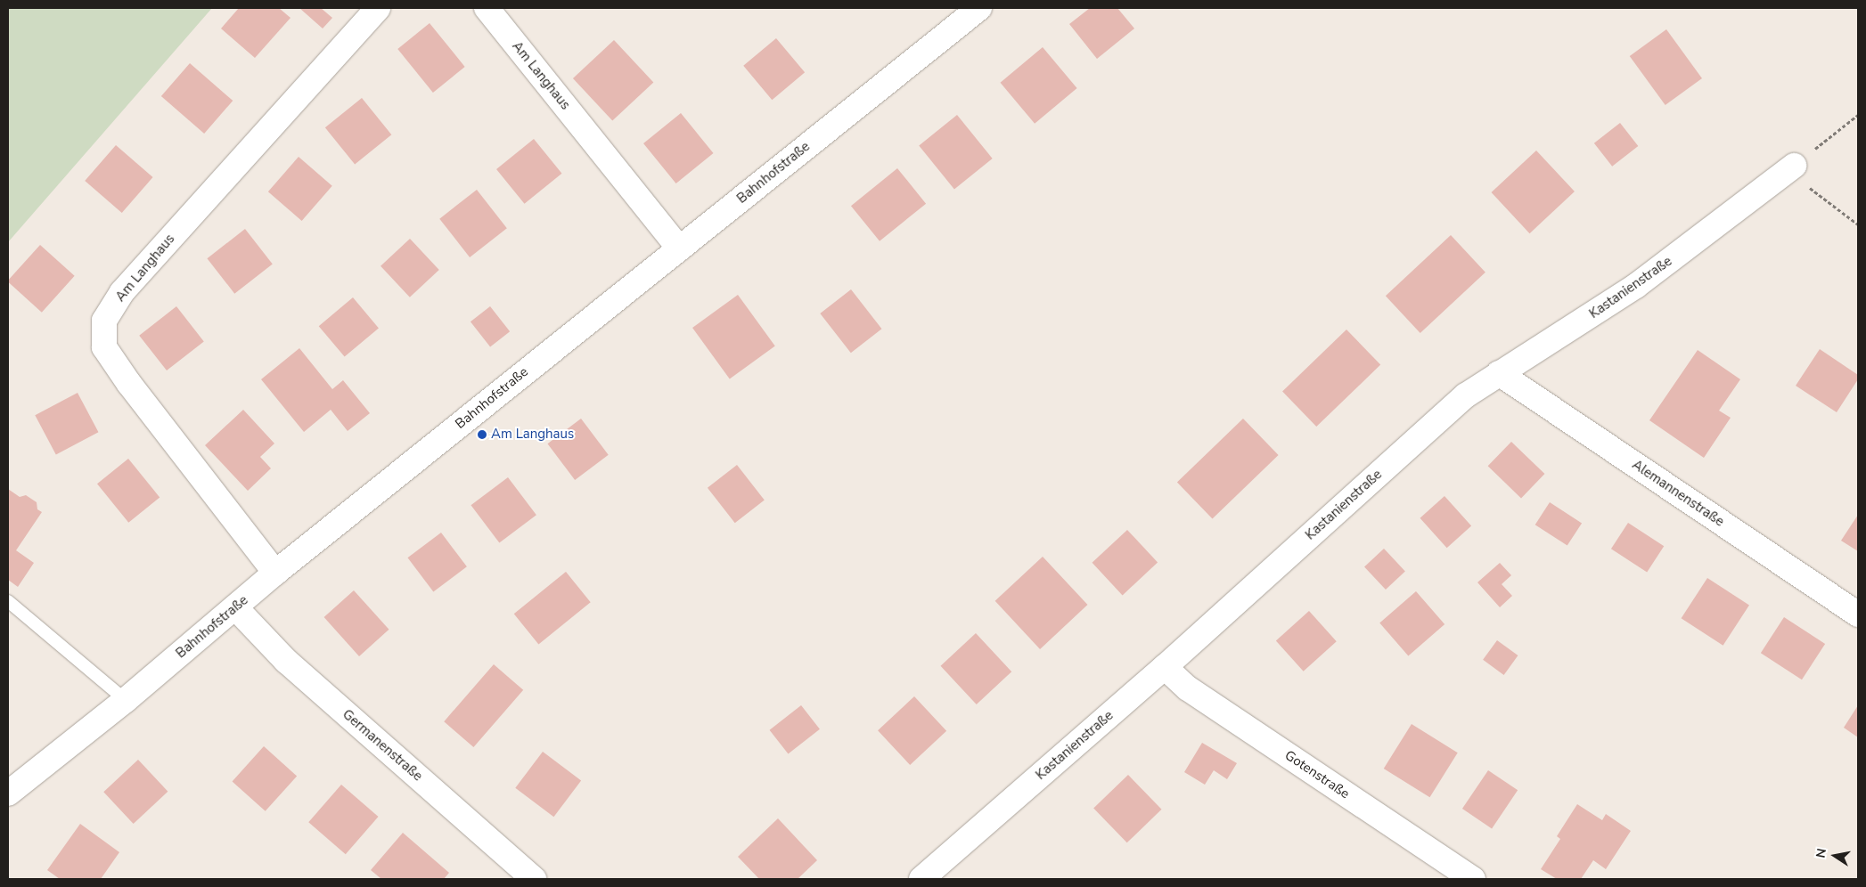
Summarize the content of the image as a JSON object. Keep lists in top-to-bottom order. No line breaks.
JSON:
{"streets":{"street":["Am Langhaus","Bahnhofstraße","Kastanienstraße","Alemannenstraße","Germanenstraße","Gotenstraße"]},"crossings":[["Am Langhaus","Bahnhofstraße"],["Bahnhofstraße","Germanenstraße"],["Kastanienstraße","Alemannenstraße"],["Kastanienstraße","Gotenstraße"]],"places":["Am Langhaus"],"north":"left"}
